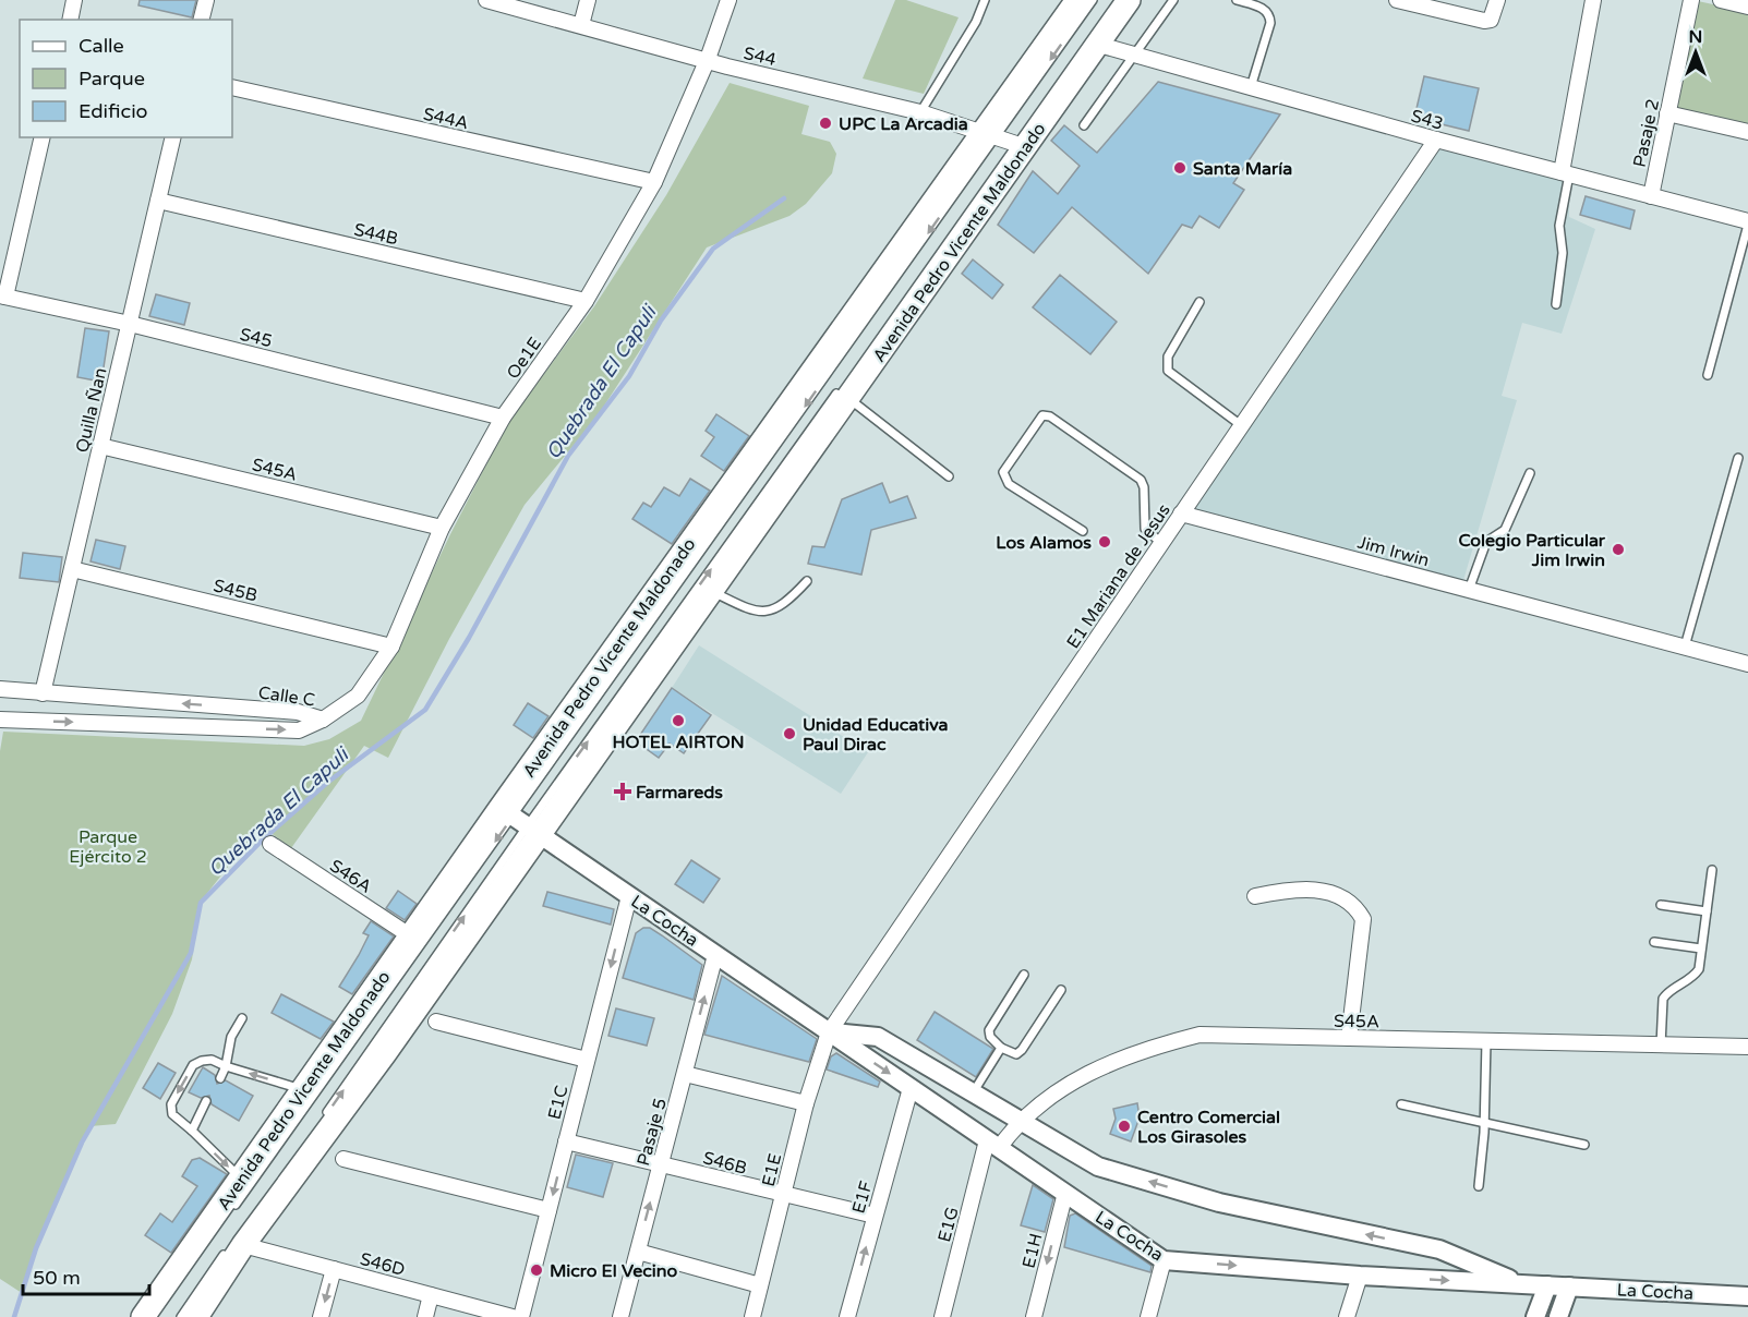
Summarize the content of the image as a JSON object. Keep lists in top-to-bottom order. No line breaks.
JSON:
{"streets":{"main road":["Avenida Pedro Vicente Maldonado"],"street":["S44","S44A","S43","Pasaje 2","S44B","S45","Oe1E","Quilla Ñan","S45A","Jim Irwin","E1 Mariana de Jesus","S45B","Calle C","S46A","La Cocha","E1C","Pasaje 5","S46B","E1E","E1F","E1G","E1H","S46D"]},"crossings":[["S44","Avenida Pedro Vicente Maldonado"],["S44","Oe1E"],["S44A","Oe1E"],["S43","Pasaje 2"],["S43","Avenida Pedro Vicente Maldonado"],["S43","E1 Mariana de Jesus"],["S44B","Oe1E"],["S44B","Quilla Ñan"],["Avenida Pedro Vicente Maldonado","S46A"],["Avenida Pedro Vicente Maldonado","La Cocha"],["Avenida Pedro Vicente Maldonado","S46D"],["S45","Oe1E"],["S45","Quilla Ñan"],["Oe1E","S45A"],["Oe1E","S45B"],["Oe1E","Calle C"],["Quilla Ñan","S45A"],["Quilla Ñan","S45B"],["Quilla Ñan","Calle C"],["S45A","La Cocha"],["S45A","E1G"],["Jim Irwin","E1 Mariana de Jesus"],["E1 Mariana de Jesus","La Cocha"],["E1 Mariana de Jesus","E1E"],["La Cocha","E1C"],["La Cocha","Pasaje 5"],["La Cocha","E1E"],["La Cocha","E1F"],["La Cocha","E1G"],["La Cocha","E1H"],["E1C","S46B"],["Pasaje 5","S46B"],["S46B","E1E"],["S46B","E1F"]],"one_way":["E1C","Pasaje 5","E1F"],"water":["Quebrada El Capuli"],"parks":["Parque Ejército 2"],"places":{"other":["UPC La Arcadia","Santa María","Los Alamos","Colegio Particular Jim Irwin","HOTEL AIRTON","Unidad Educativa Paul Dirac","Centro Comercial Los Girasoles","Micro El Vecino"],"health":["Farmareds"]},"legend":["Calle","Parque","Edificio"],"scale_bar":"50 m","north":"top"}
